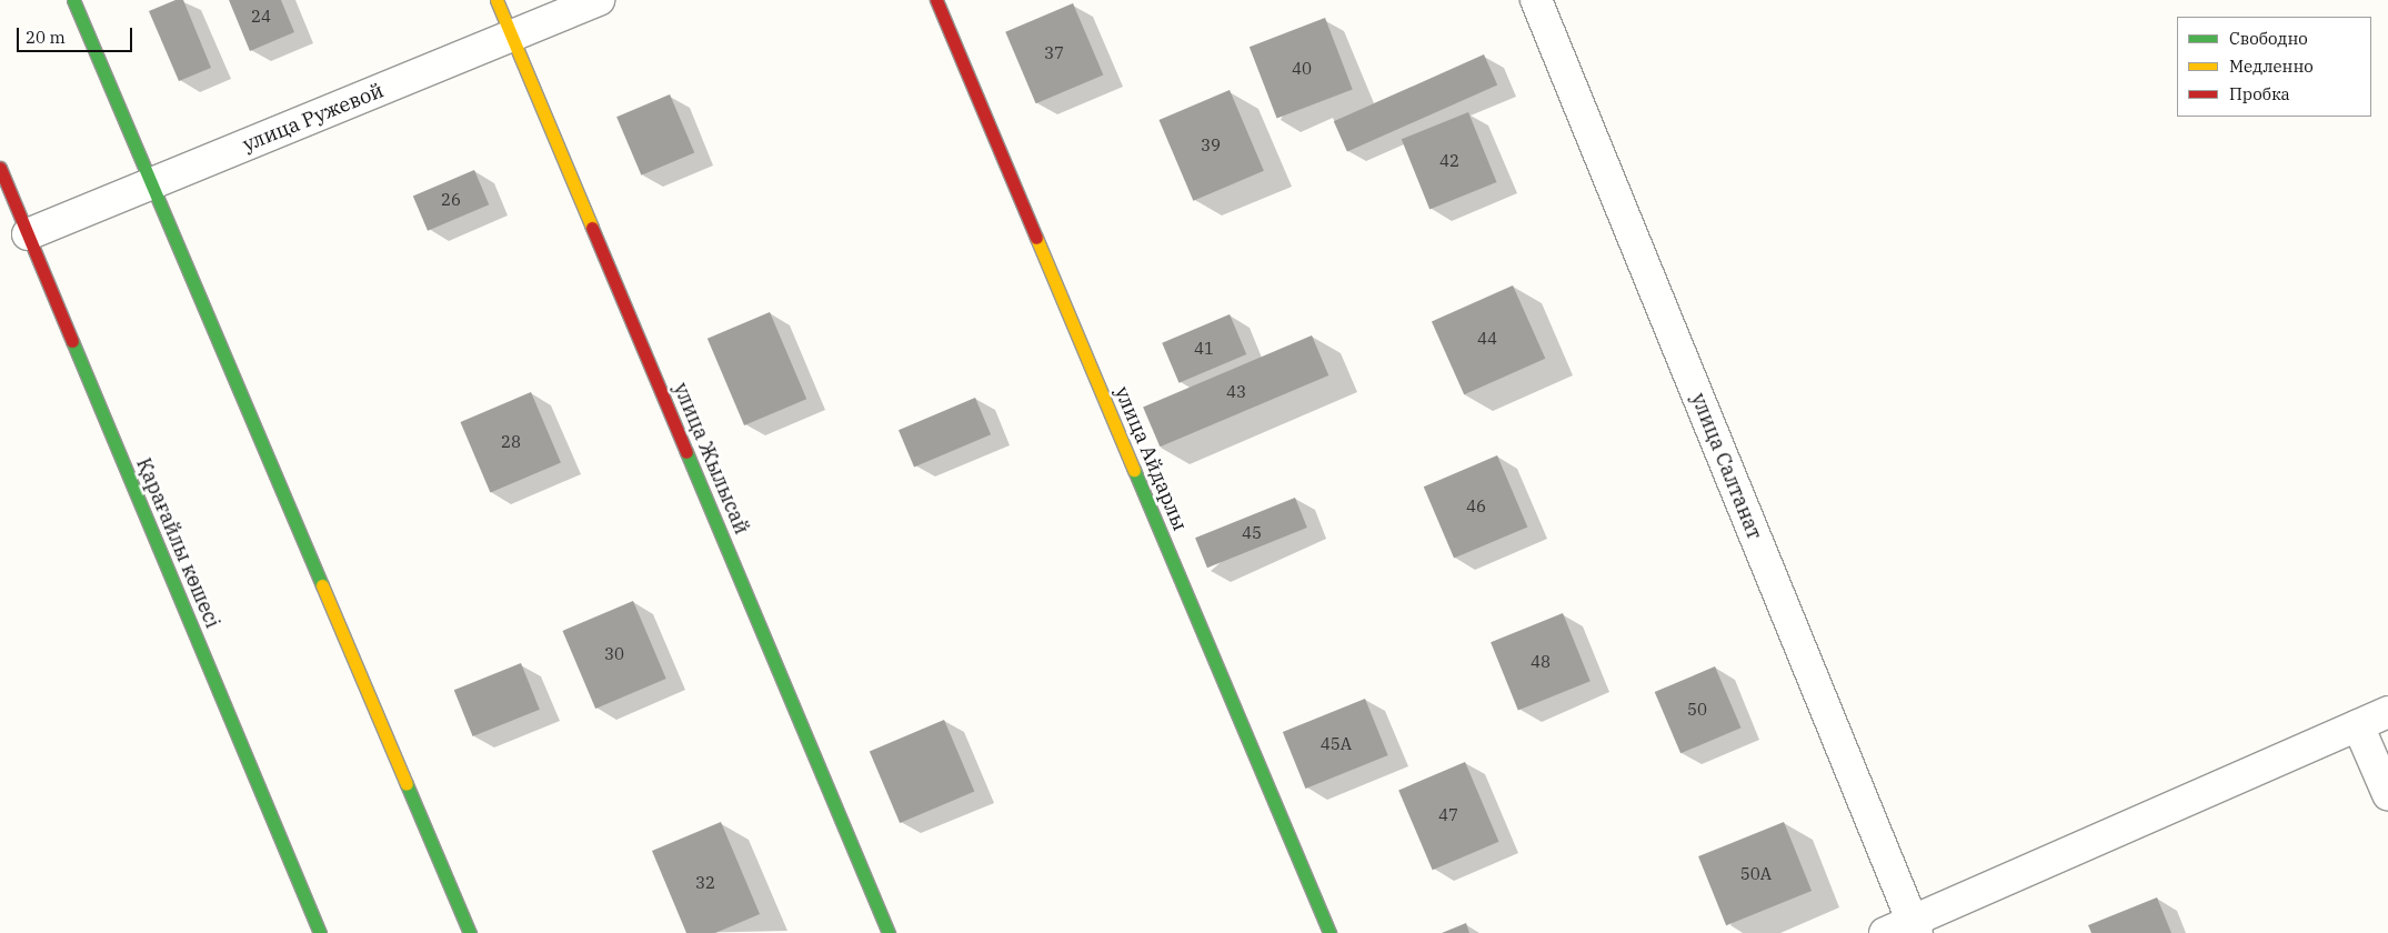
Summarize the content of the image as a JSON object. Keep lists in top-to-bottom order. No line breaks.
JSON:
{"streets":{"street":["улица Ружевой","улица Жылысай","улица Айдарлы","улица Салтанат","Қарағайлы көшесі"]},"crossings":[["улица Ружевой","улица Жылысай"],["улица Ружевой","Қарағайлы көшесі"]],"house_numbers":["24","37","40","39","42","26","44","41","43","28","46","45","30","48","50","45А","47","50А","32"],"legend":["Свободно","Медленно","Пробка"],"scale_bar":"20 m"}
